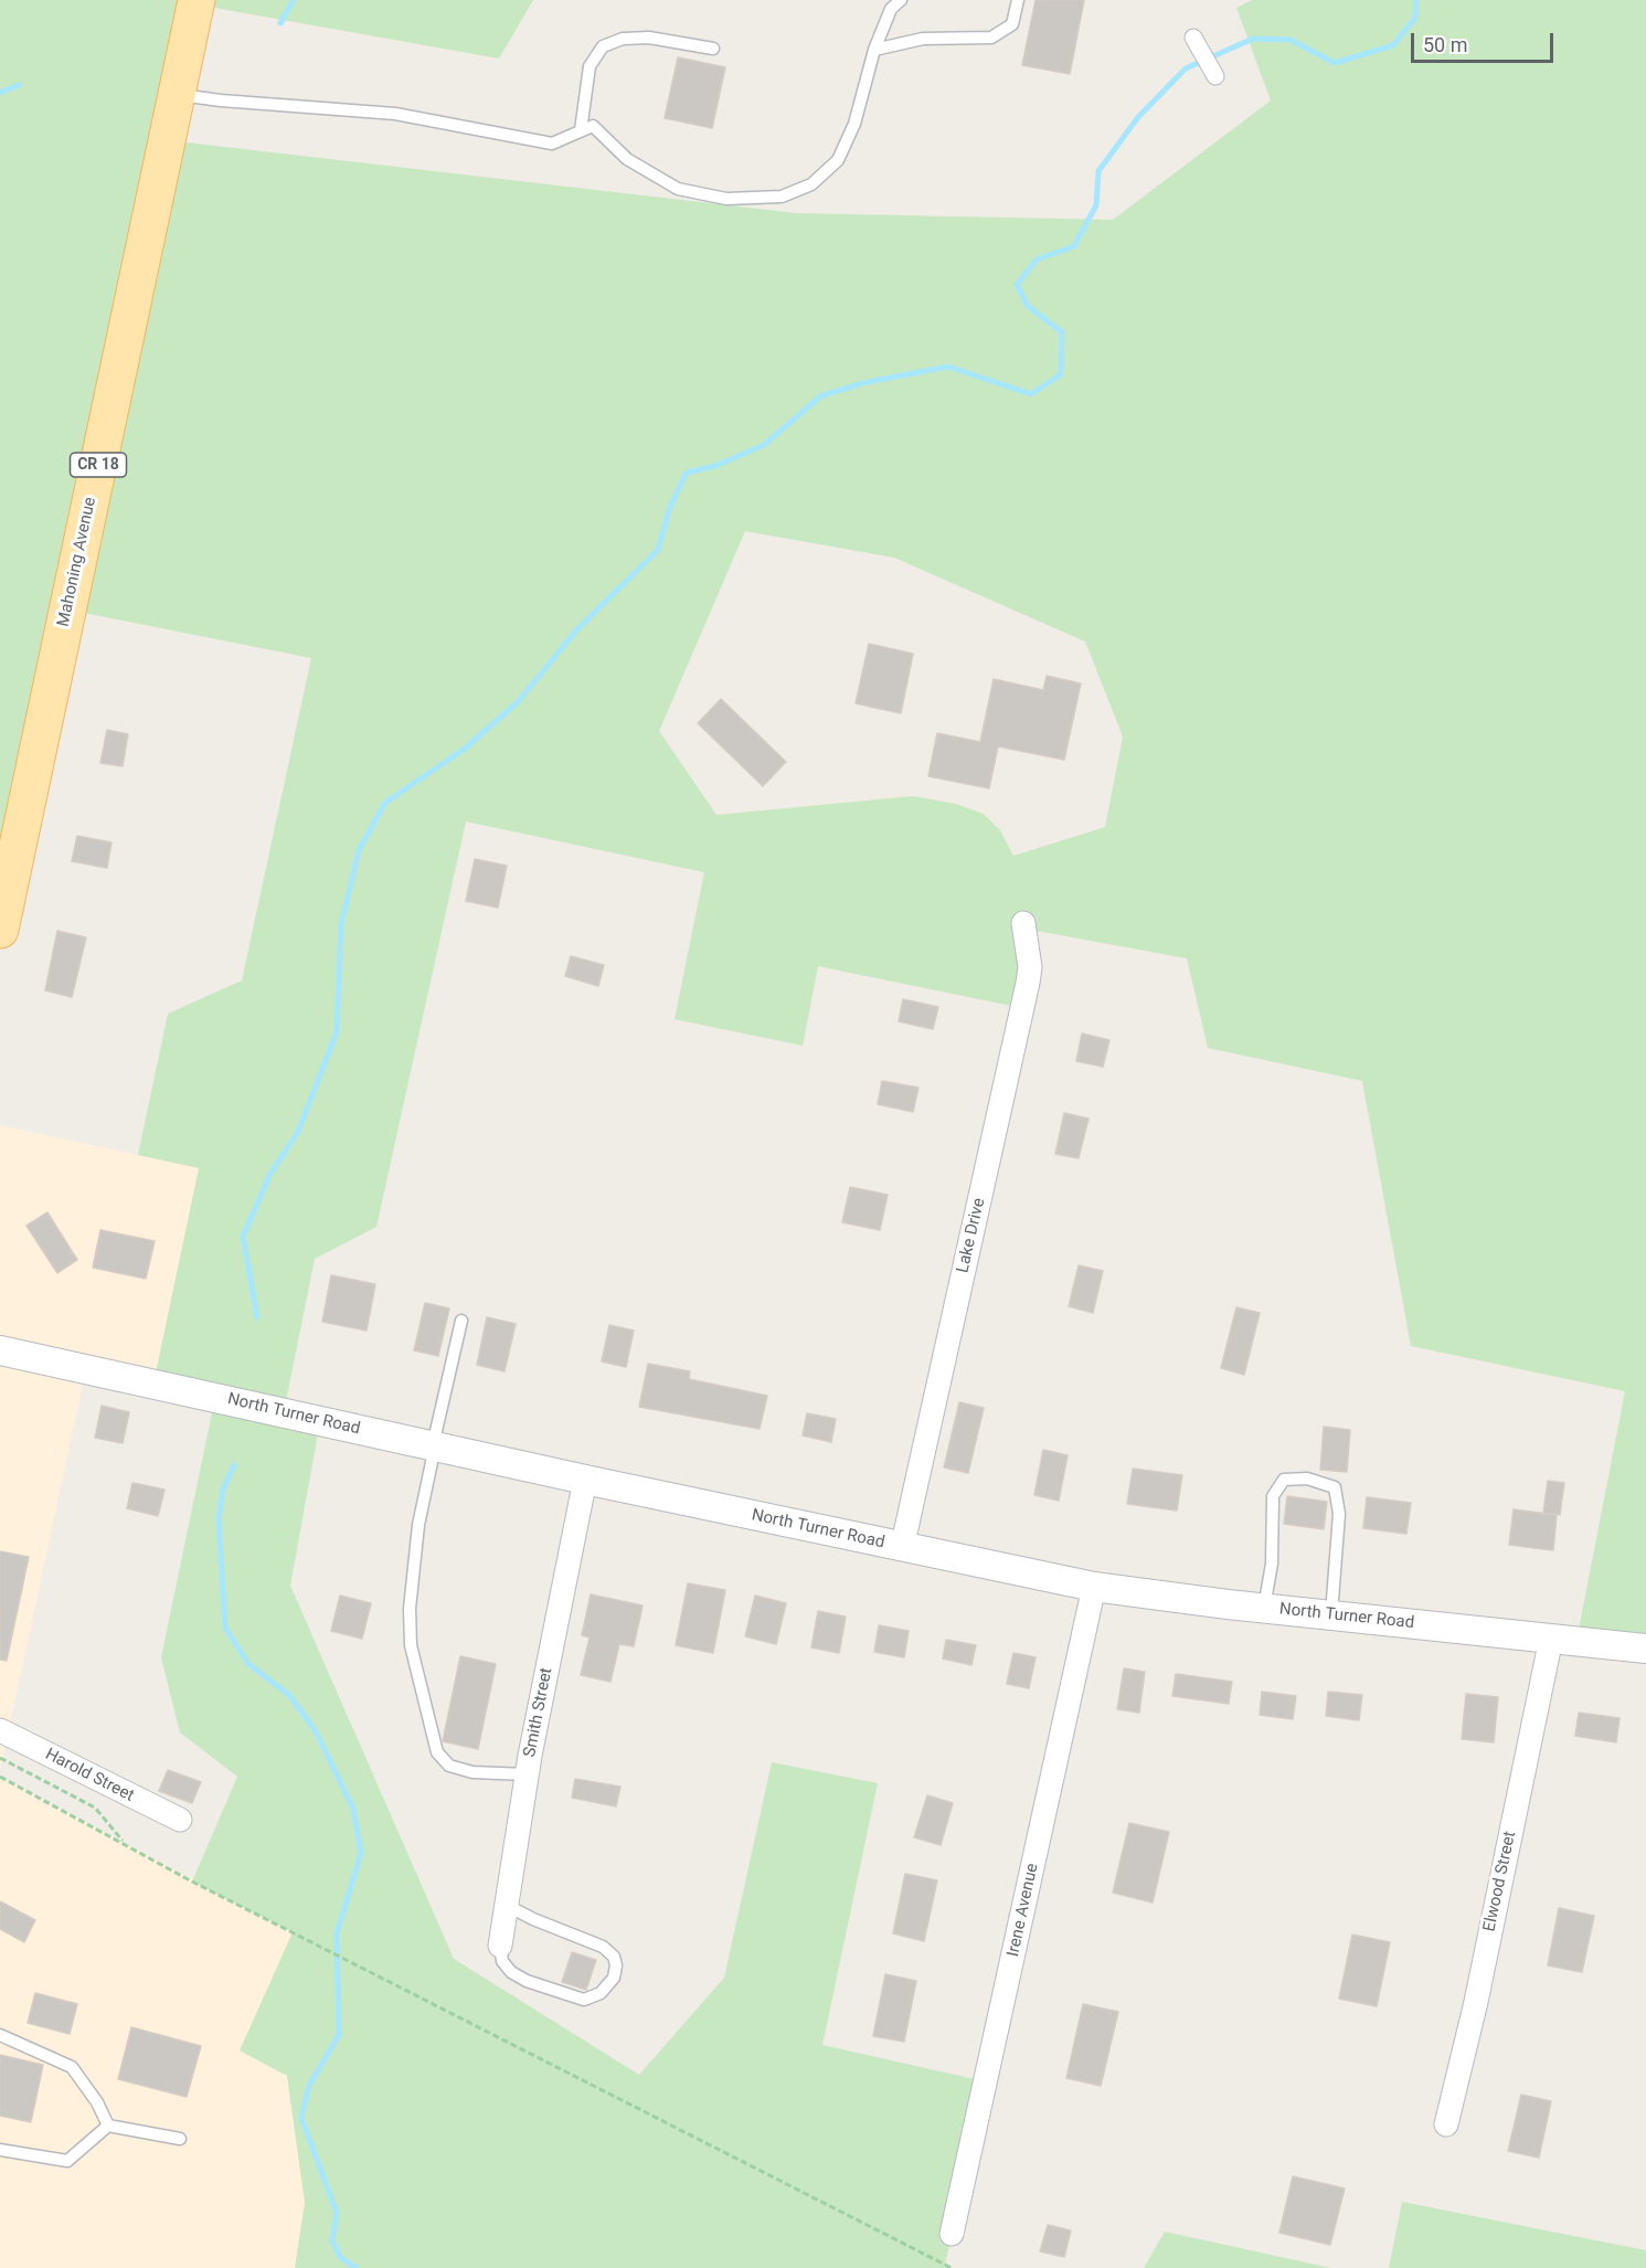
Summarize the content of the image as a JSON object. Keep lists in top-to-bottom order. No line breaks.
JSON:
{"streets":{"main road":["CR 18","Mahoning Avenue"],"street":["Lake Drive","North Turner Road","Smith Street","Harold Street","Elwood Street","Irene Avenue"]},"crossings":[["Lake Drive","North Turner Road"],["North Turner Road","Smith Street"],["North Turner Road","Elwood Street"],["North Turner Road","Irene Avenue"]],"scale_bar":"50 m"}
